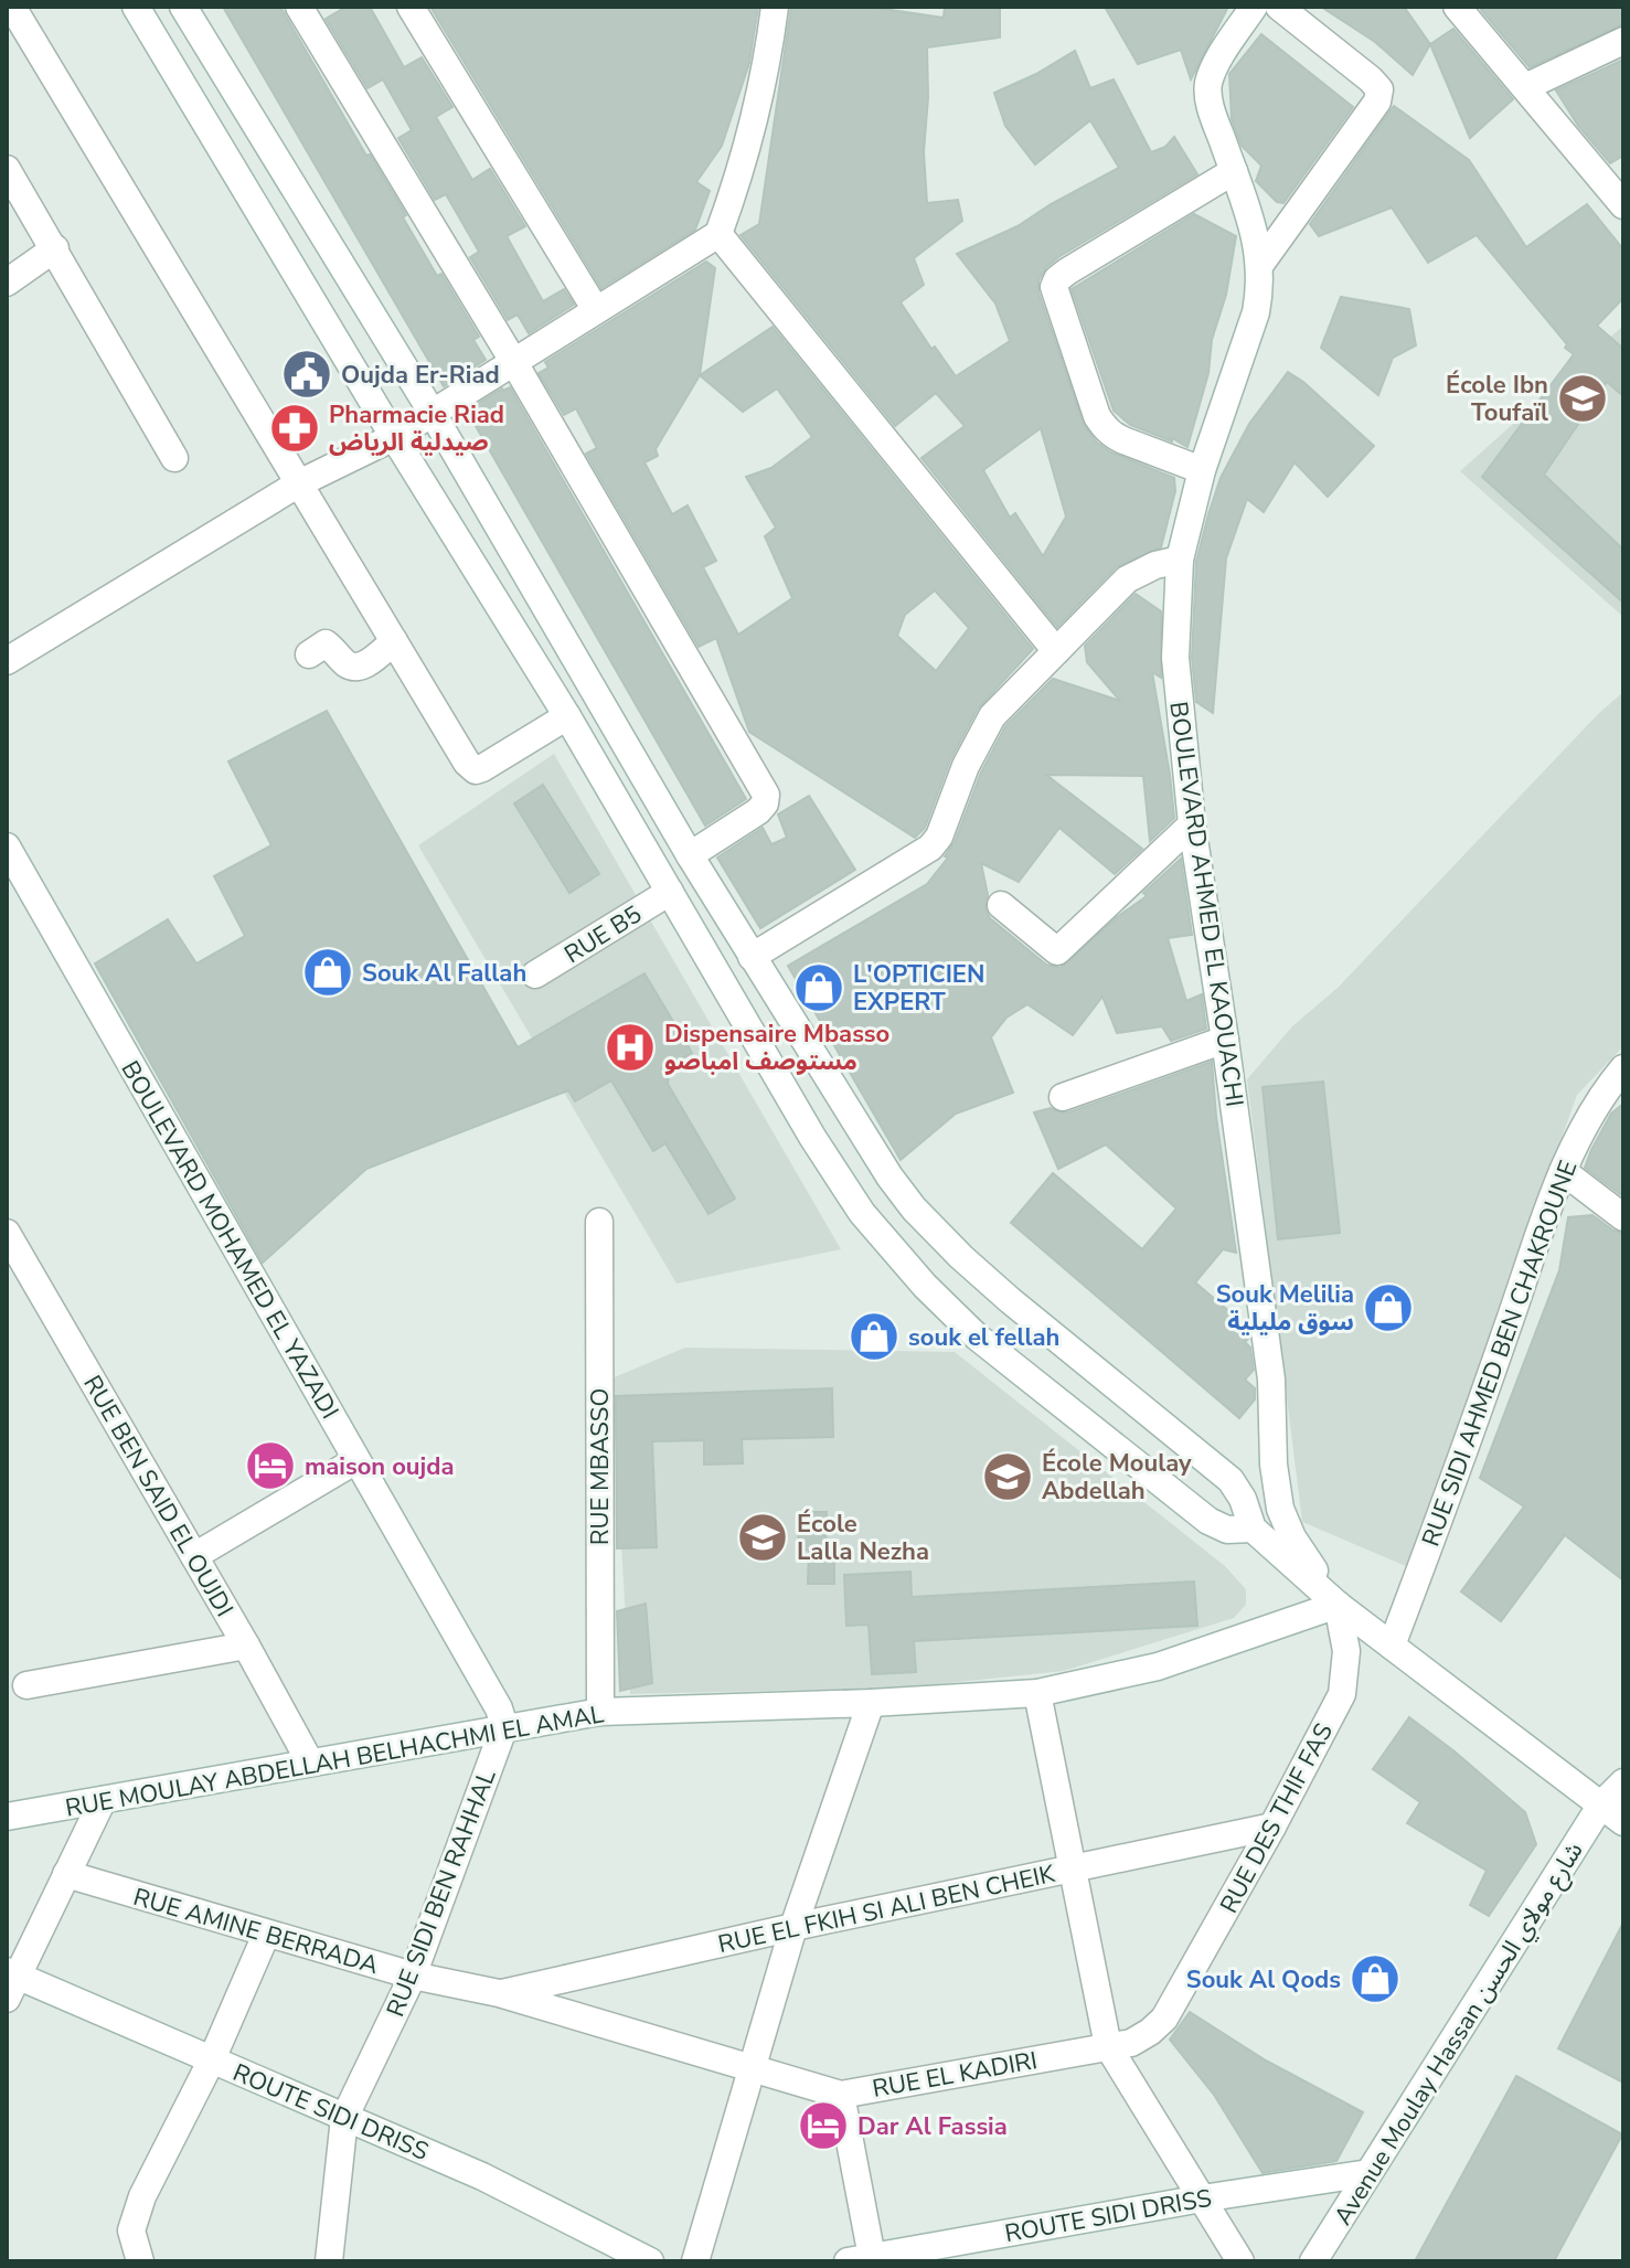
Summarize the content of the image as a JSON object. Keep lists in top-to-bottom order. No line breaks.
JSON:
{"streets":{"street":["BOULEVARD AHMED EL KAOUACHI","RUE B5","BOULEVARD MOHAMED EL YAZADI","RUE SIDI AHMED BEN CHAKROUNE","RUE MBASSO","RUE BEN SAID EL OUJDI","RUE MOULAY ABDELLAH BELHACHMI EL AMAL","RUE DES THIF FAS","RUE SIDI BEN RAHHAL","RUE EL FKIH SI ALI BEN CHEIK","RUE AMINE BERRADA","Avenue Moulay Hassan شارع مولاي الحسن","RUE EL KADIRI","ROUTE SIDI DRISS"]},"crossings":[["BOULEVARD AHMED EL KAOUACHI","RUE MOULAY ABDELLAH BELHACHMI EL AMAL"],["BOULEVARD AHMED EL KAOUACHI","RUE DES THIF FAS"],["BOULEVARD MOHAMED EL YAZADI","RUE MOULAY ABDELLAH BELHACHMI EL AMAL"],["BOULEVARD MOHAMED EL YAZADI","RUE SIDI BEN RAHHAL"],["RUE MBASSO","RUE MOULAY ABDELLAH BELHACHMI EL AMAL"],["RUE BEN SAID EL OUJDI","RUE MOULAY ABDELLAH BELHACHMI EL AMAL"],["RUE MOULAY ABDELLAH BELHACHMI EL AMAL","RUE DES THIF FAS"],["RUE MOULAY ABDELLAH BELHACHMI EL AMAL","RUE SIDI BEN RAHHAL"],["RUE DES THIF FAS","RUE EL FKIH SI ALI BEN CHEIK"],["RUE DES THIF FAS","RUE EL KADIRI"],["RUE SIDI BEN RAHHAL","RUE AMINE BERRADA"],["RUE SIDI BEN RAHHAL","ROUTE SIDI DRISS"],["RUE EL FKIH SI ALI BEN CHEIK","RUE AMINE BERRADA"],["RUE EL FKIH SI ALI BEN CHEIK","RUE EL KADIRI"],["RUE AMINE BERRADA","RUE EL KADIRI"],["Avenue Moulay Hassan شارع مولاي الحسن","ROUTE SIDI DRISS"]],"places":{"public building":["Oujda Er-Riad"],"school or university":["École Ibn Toufaïl","École Moulay Abdellah","École Lalla Nezha"],"pharmacy":["Pharmacie Riad صيدلية الرياض"],"shop":["Souk Al Fallah","L'OPTICIEN EXPERT","Souk Melilia سوق مليلية","souk el fellah","Souk Al Qods"],"hospital":["Dispensaire Mbasso مستوصف امباصو"],"hotel":["maison oujda","Dar Al Fassia"]}}
